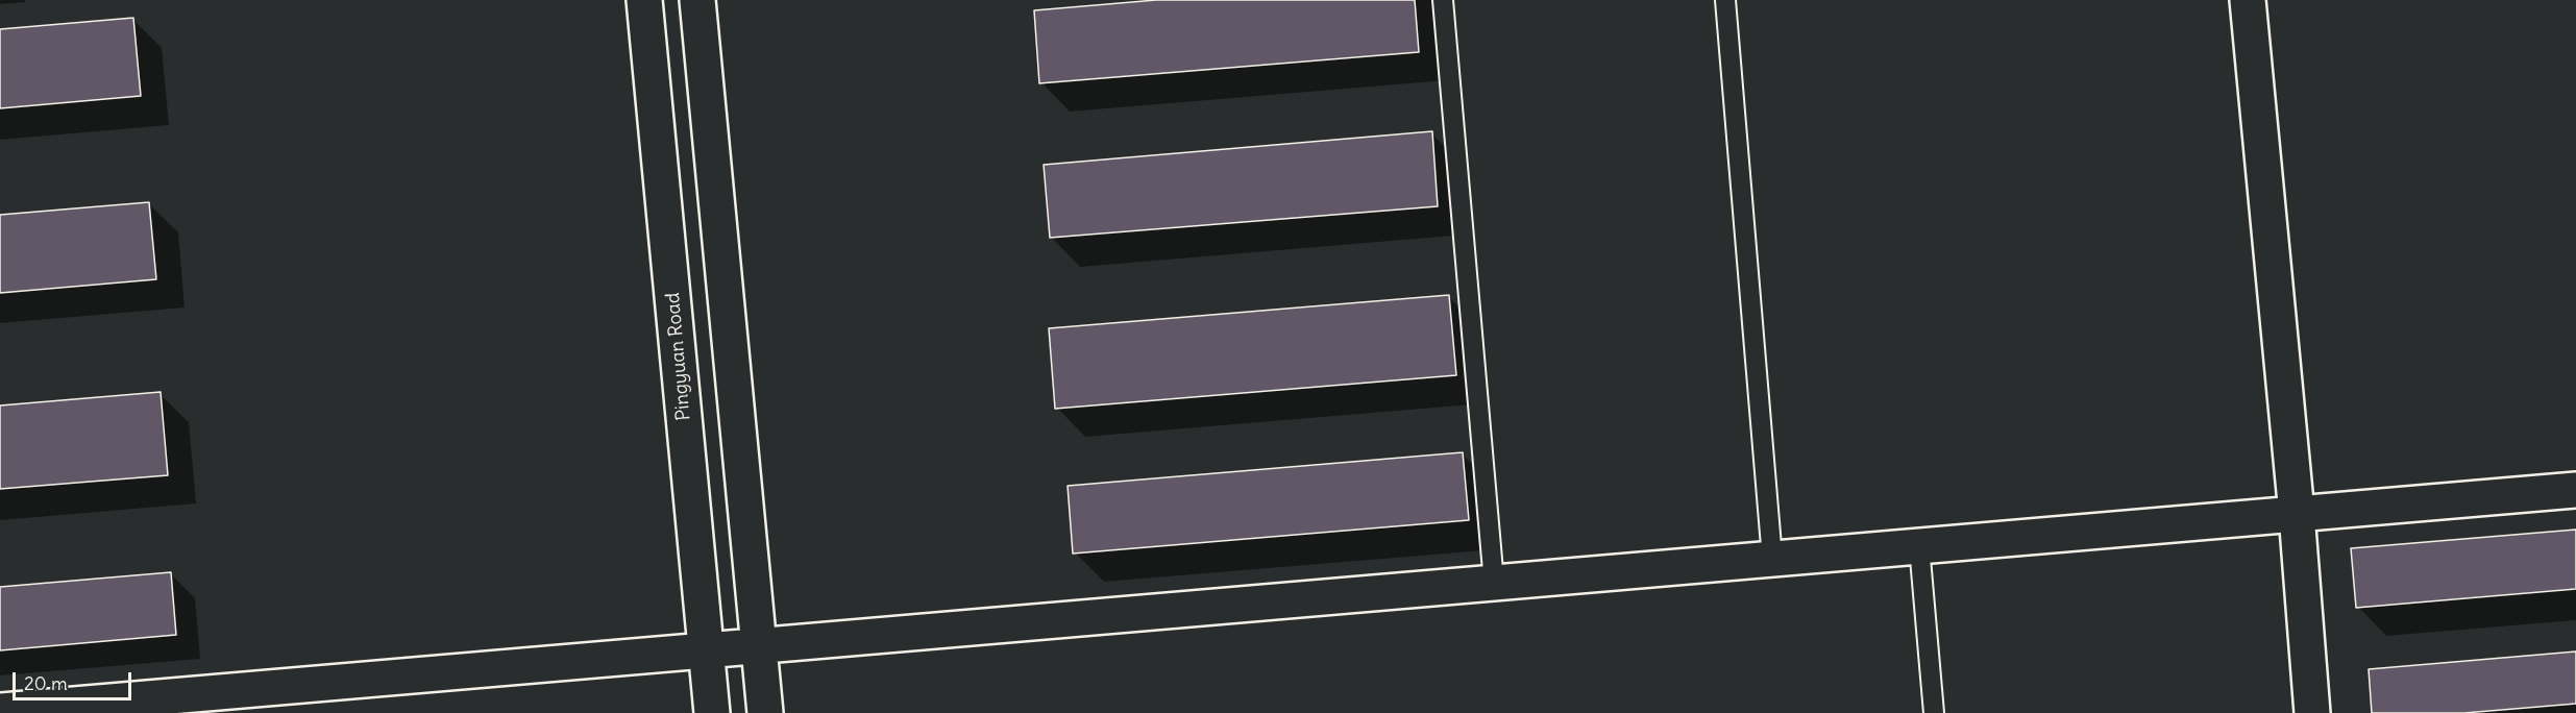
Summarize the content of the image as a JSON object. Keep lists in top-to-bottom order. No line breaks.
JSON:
{"streets":{"street":["Pingyuan Road"]},"scale_bar":"20 m"}
